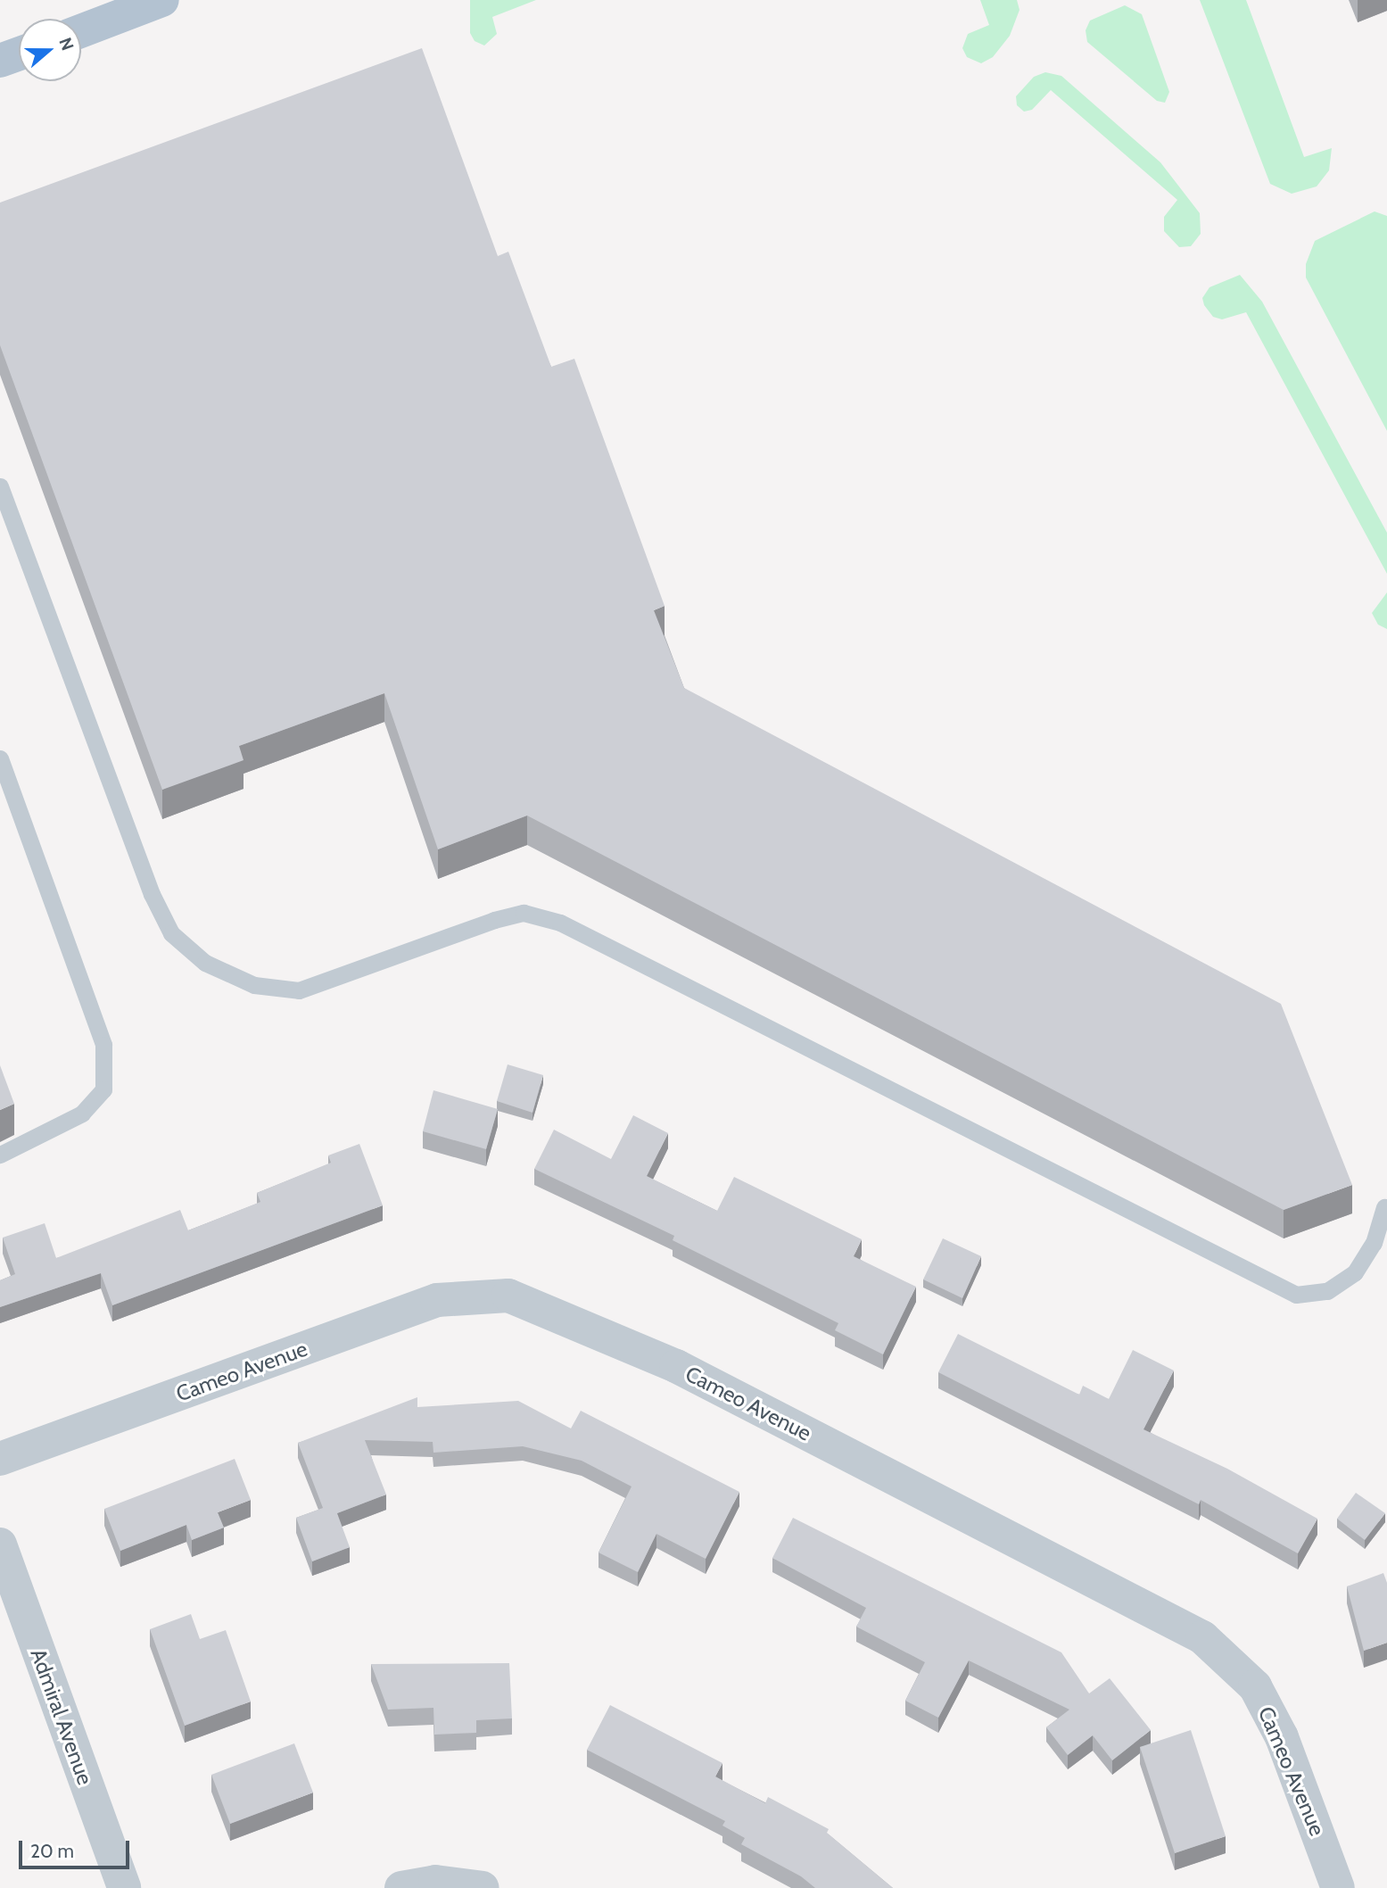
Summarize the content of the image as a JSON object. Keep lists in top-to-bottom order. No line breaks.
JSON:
{"streets":{"street":["Cameo Avenue","Admiral Avenue"]},"scale_bar":"20 m","north":"right"}
